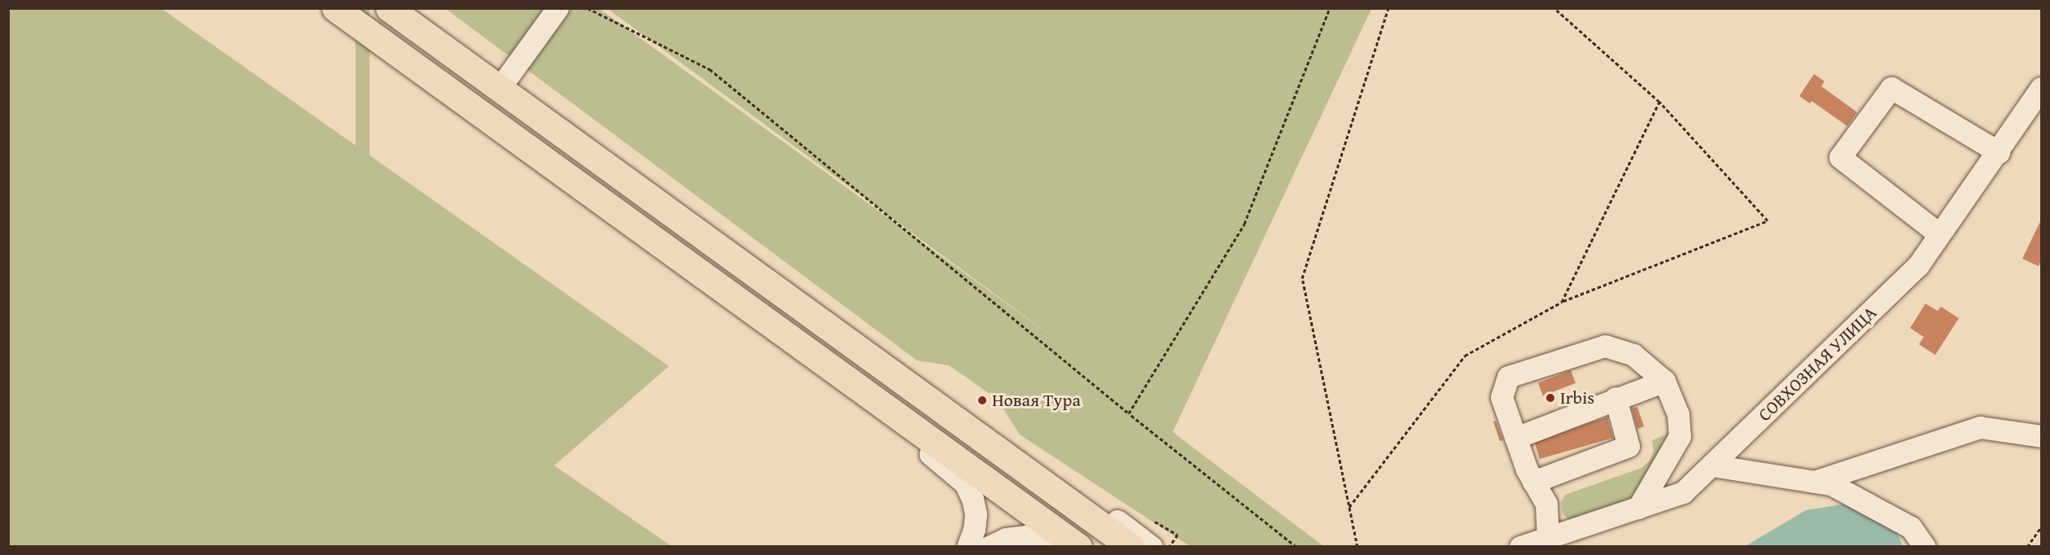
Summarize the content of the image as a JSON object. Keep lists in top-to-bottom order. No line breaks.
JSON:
{"streets":{"street":["СОВХОЗНАЯ УЛИЦА"]},"places":["Irbis","Новая Тура"]}
